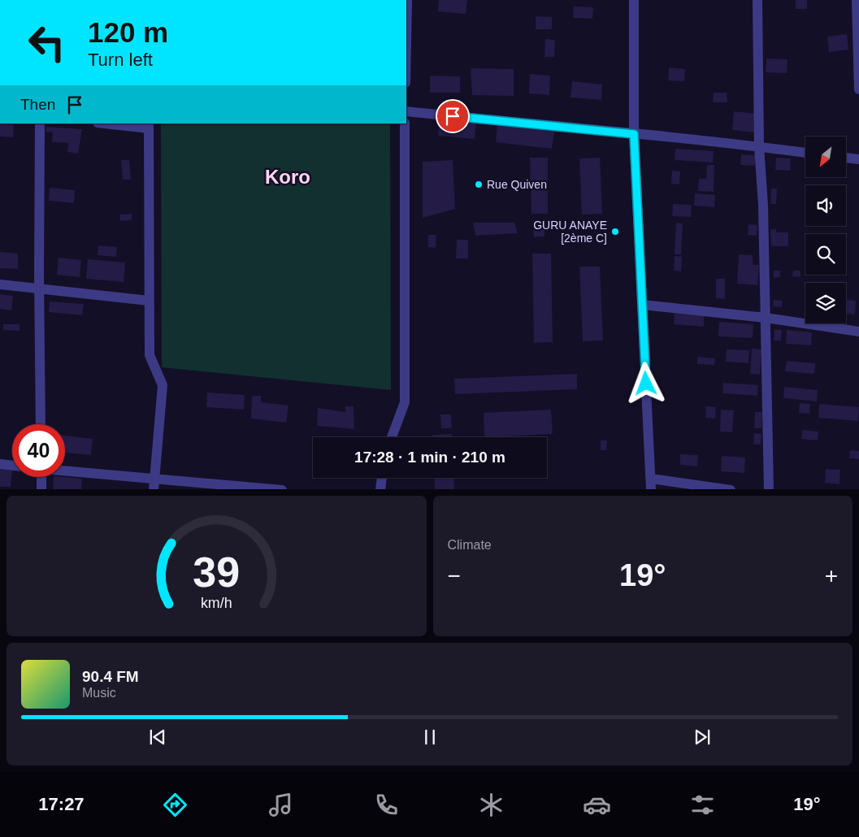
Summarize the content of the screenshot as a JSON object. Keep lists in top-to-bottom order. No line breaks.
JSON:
{"districts":["Koro"],"places":["Rue Quiven","GURU ANAYE [2ème C]"],"north":"bottom left","page":{"turn":["120 m","Turn left"],"then":"Then","limit":"40","trip":"17:28 · 1 min · 210 m","tile":"Climate","heat":["−","19°","+"],"song":["90.4 FM","Music"],"tabs":["17:27","19°"],"gauge":["39","km/h"]}}
